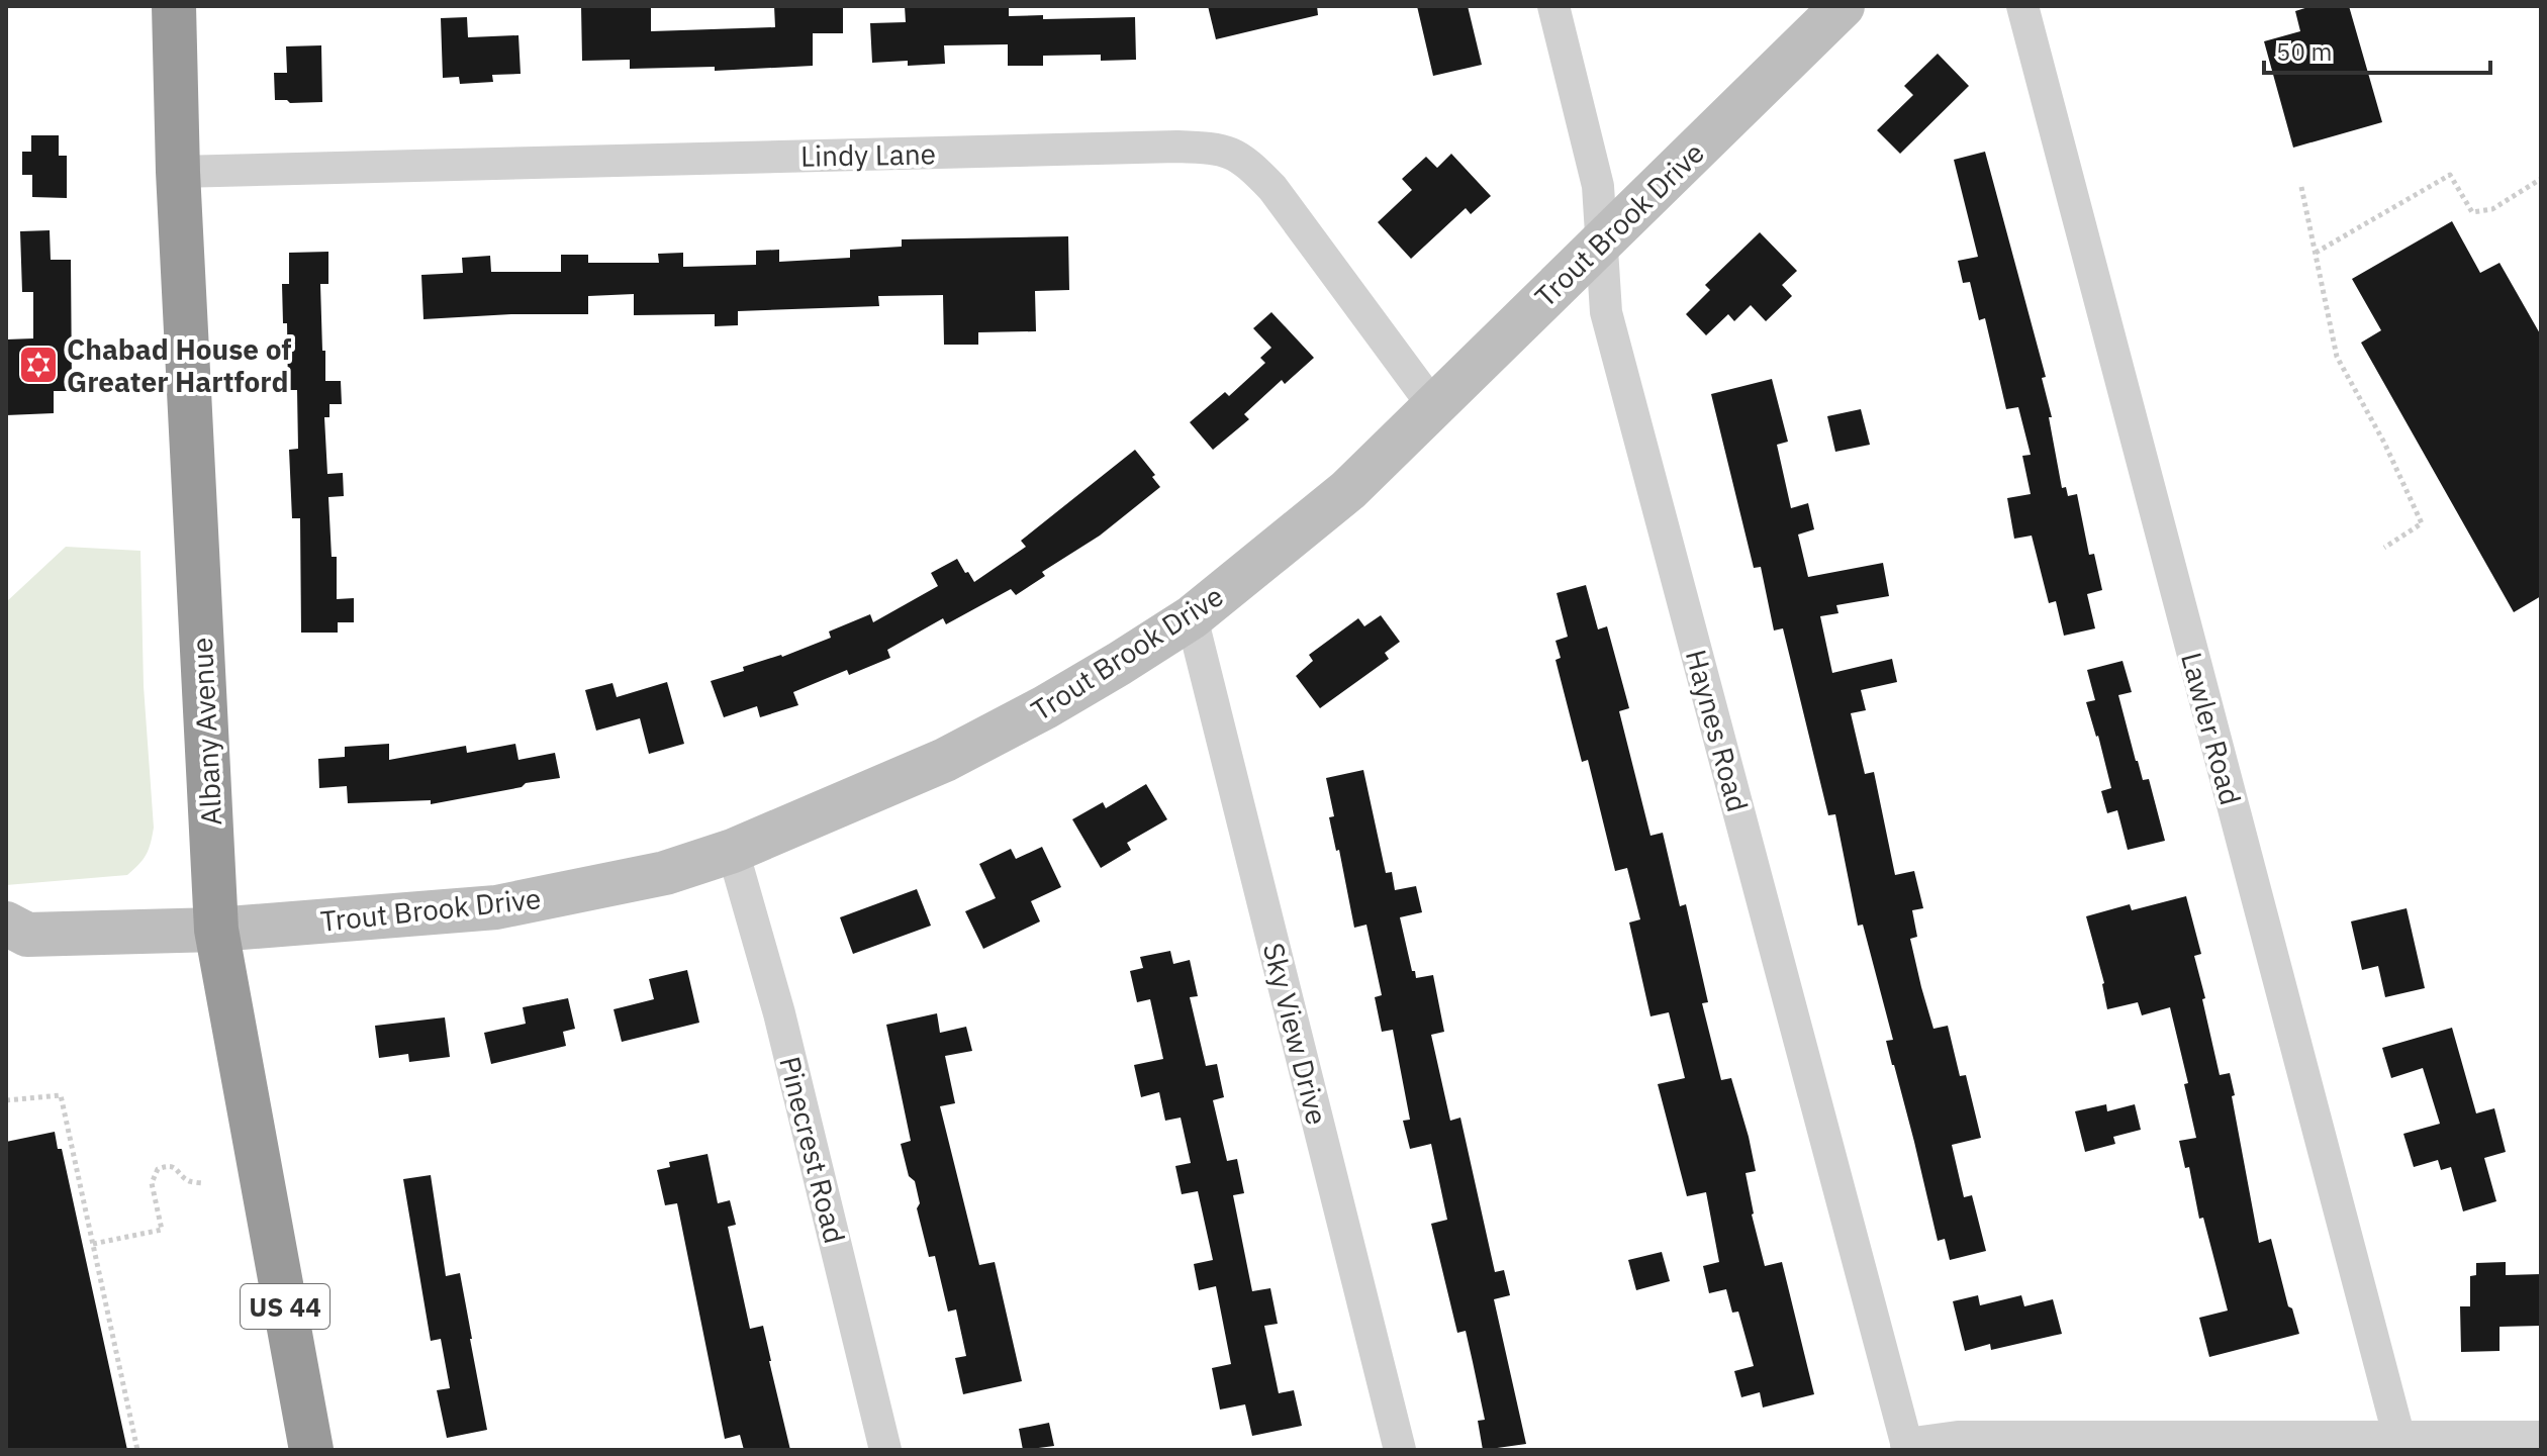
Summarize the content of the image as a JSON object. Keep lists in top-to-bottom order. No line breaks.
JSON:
{"streets":{"highway":["Albany Avenue","US 44"],"main road":["Trout Brook Drive"],"street":["Lindy Lane","Lawler Road","Haynes Road","Sky View Drive","Pinecrest Road"]},"crossings":[["Lindy Lane","Trout Brook Drive"],["Lindy Lane","Albany Avenue"],["Trout Brook Drive","Haynes Road"],["Trout Brook Drive","Albany Avenue"],["Trout Brook Drive","Sky View Drive"],["Trout Brook Drive","Pinecrest Road"]],"places":{"synagogue":["Chabad House of Greater Hartford"]},"scale_bar":"50 m"}
